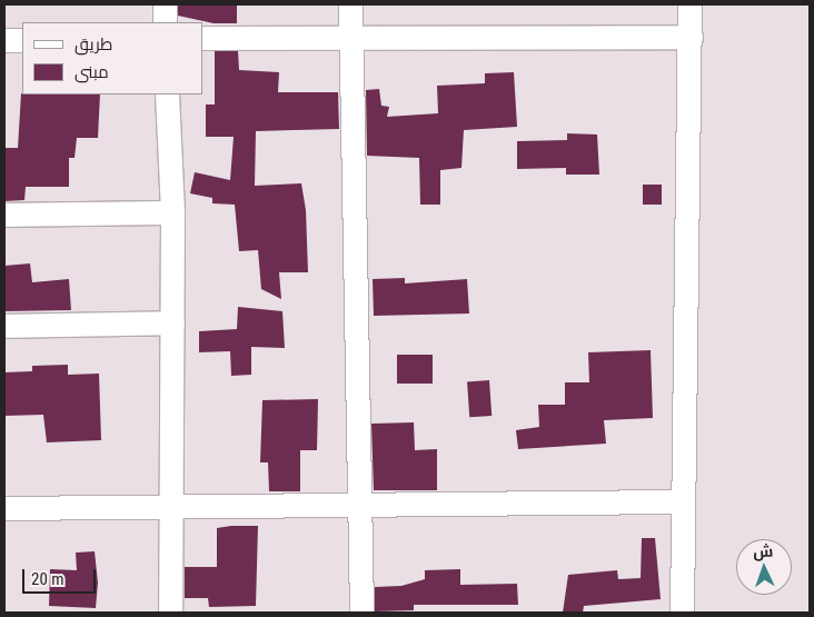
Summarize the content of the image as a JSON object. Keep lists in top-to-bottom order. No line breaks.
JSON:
{"legend":["طريق","مبنى"],"scale_bar":"20 m","north":"top"}
